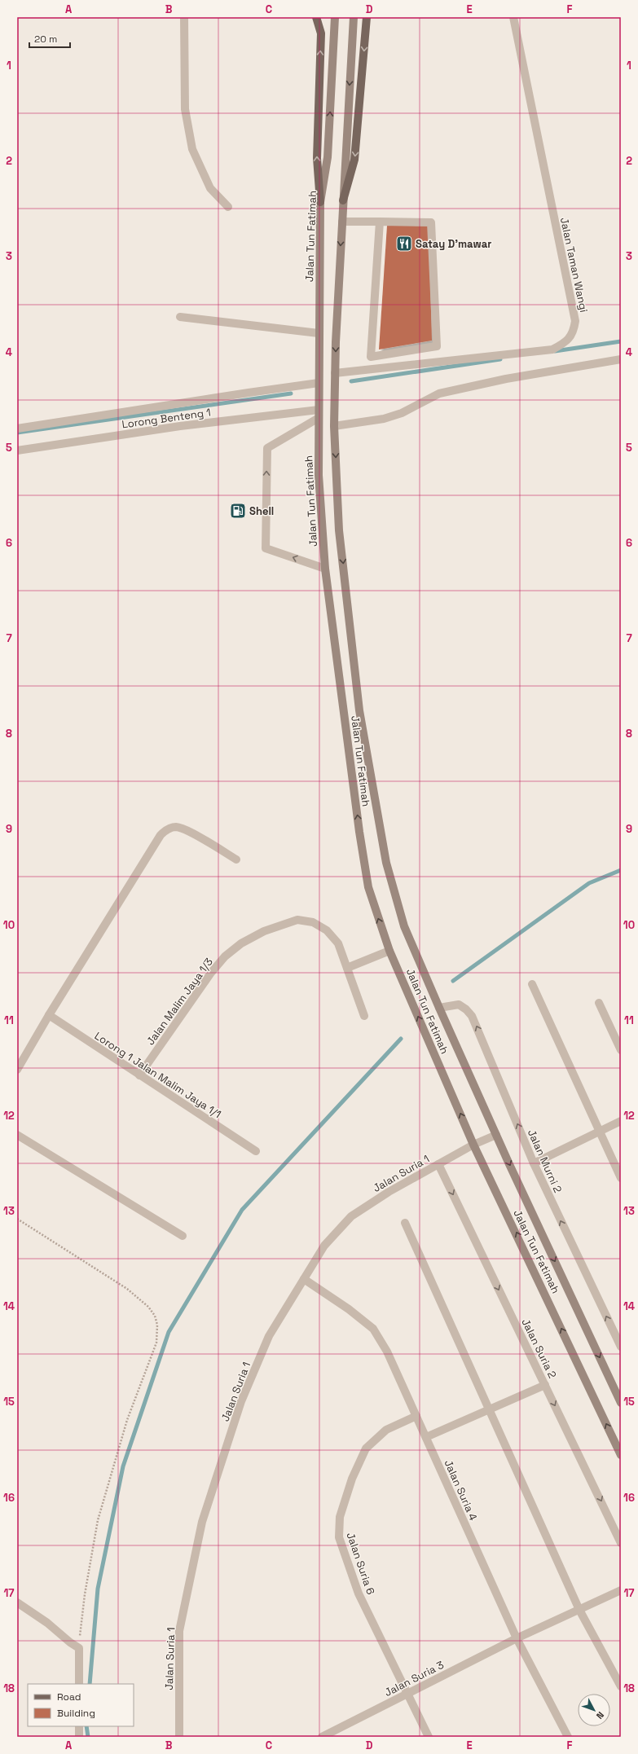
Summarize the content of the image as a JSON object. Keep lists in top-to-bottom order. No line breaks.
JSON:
{"streets":{"main road":["Jalan Tun Fatimah"],"street":["Jalan Taman Wangi","Lorong Benteng 1","Jalan Malim Jaya 1/3","Lorong 1 Jalan Malim Jaya 1/1","Jalan Murni 2","Jalan Suria 1","Jalan Suria 2","Jalan Suria 4","Jalan Suria 6","Jalan Suria 3"]},"crossings":[["Jalan Tun Fatimah","Jalan Taman Wangi"],["Jalan Tun Fatimah","Lorong Benteng 1"],["Jalan Tun Fatimah","Jalan Murni 2"],["Jalan Tun Fatimah","Jalan Suria 1"],["Jalan Malim Jaya 1/3","Lorong 1 Jalan Malim Jaya 1/1"],["Jalan Suria 1","Jalan Suria 2"],["Jalan Suria 1","Jalan Suria 4"],["Jalan Suria 4","Jalan Suria 6"],["Jalan Suria 4","Jalan Suria 3"],["Jalan Suria 6","Jalan Suria 3"]],"places":{"restaurant":["Satay D'mawar"],"fuel station":["Shell"]},"legend":["Road","Building"],"scale_bar":"20 m","north":"bottom right","grid":{"columns":["A","B","C","D","E","F"],"rows":["1","2","3","4","5","6","7","8","9","10","11","12","13","14","15","16","17","18"]}}
